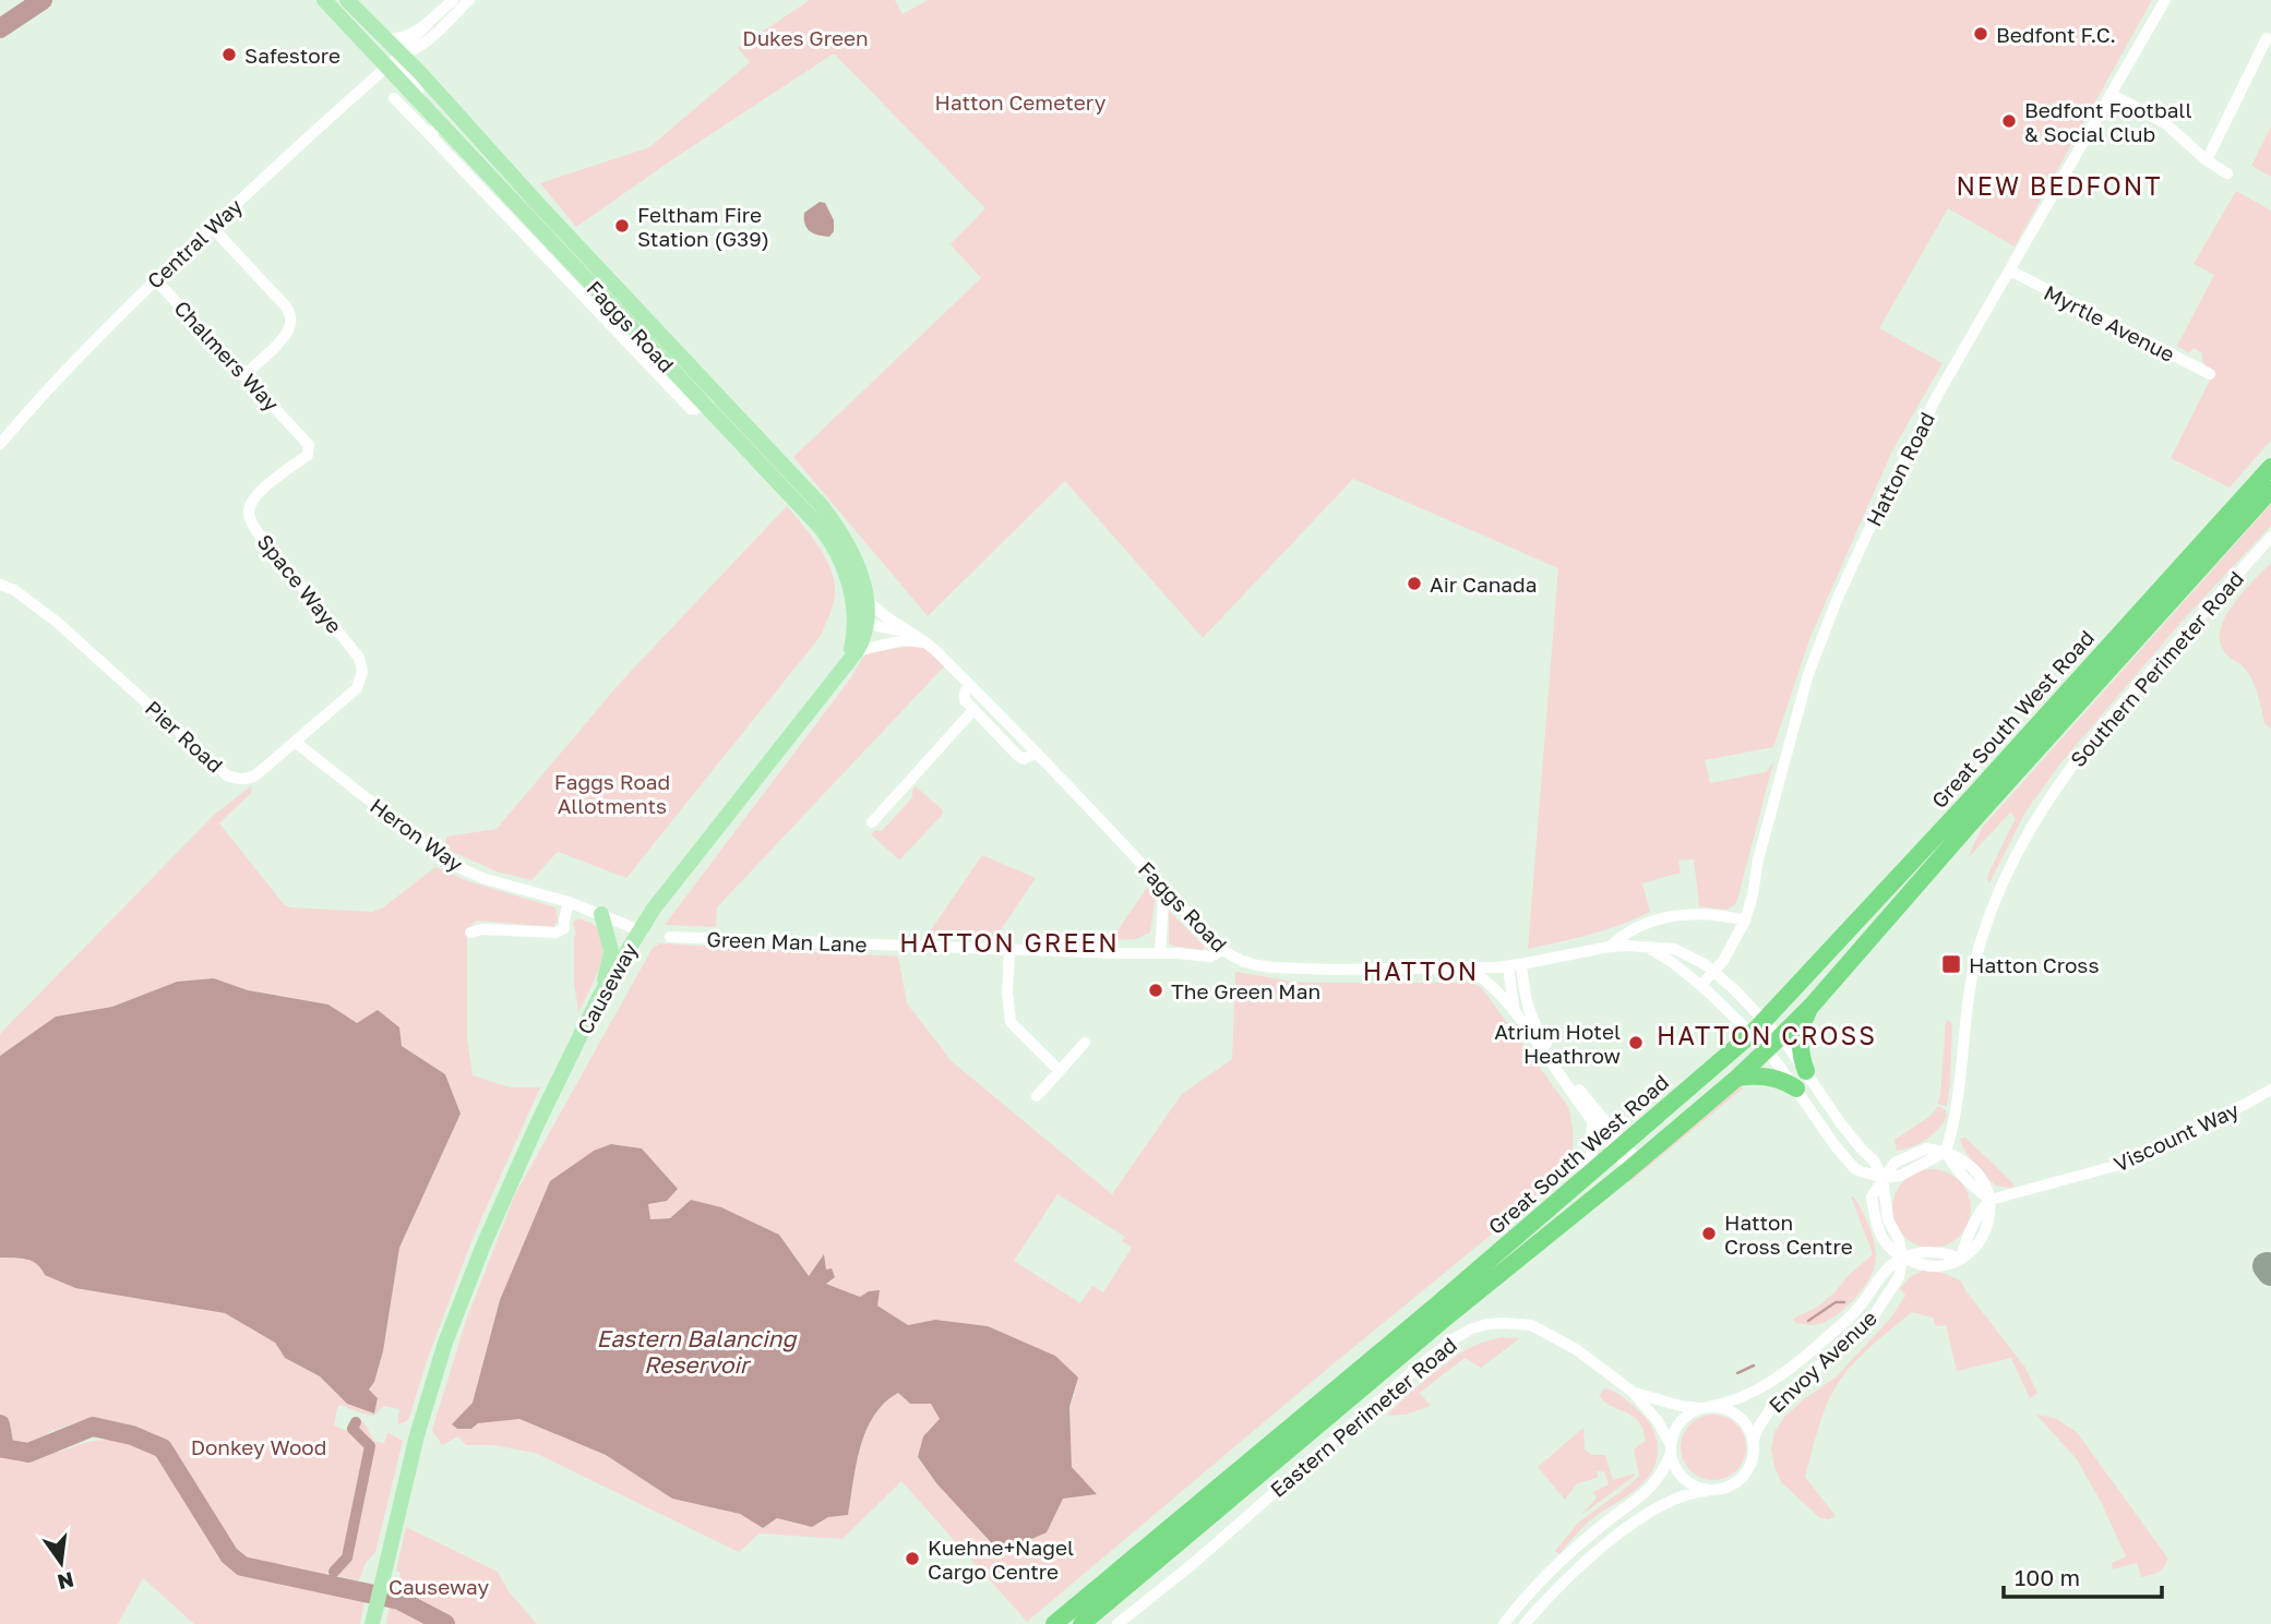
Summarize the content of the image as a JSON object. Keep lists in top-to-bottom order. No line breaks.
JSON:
{"streets":{"highway":["Great South West Road"],"main road":["Faggs Road","Causeway"],"street":["Central Way","Myrtle Avenue","Chalmers Way","Hatton Road","Space Waye","Southern Perimeter Road","Pier Road","Heron Way","Green Man Lane","Viscount Way","Envoy Avenue","Eastern Perimeter Road"]},"crossings":[["Central Way","Faggs Road"],["Central Way","Chalmers Way"],["Myrtle Avenue","Hatton Road"],["Faggs Road","Hatton Road"],["Faggs Road","Great South West Road"],["Faggs Road","Green Man Lane"],["Faggs Road","Causeway"],["Chalmers Way","Space Waye"],["Space Waye","Pier Road"],["Pier Road","Heron Way"],["Heron Way","Causeway"],["Envoy Avenue","Eastern Perimeter Road"]],"districts":["NEW BEDFONT","HATTON GREEN","HATTON","HATTON CROSS"],"water":["Eastern Balancing Reservoir"],"parks":["Dukes Green","Hatton Cemetery","Faggs Road Allotments","Donkey Wood","Causeway"],"places":{"other":["Bedfont F.C.","Safestore","Bedfont Football & Social Club","Feltham Fire Station (G39)","Air Canada","The Green Man","Atrium Hotel Heathrow","Hatton Cross Centre","Kuehne+Nagel Cargo Centre"],"transit":["Hatton Cross"]},"scale_bar":"100 m","north":"bottom"}
